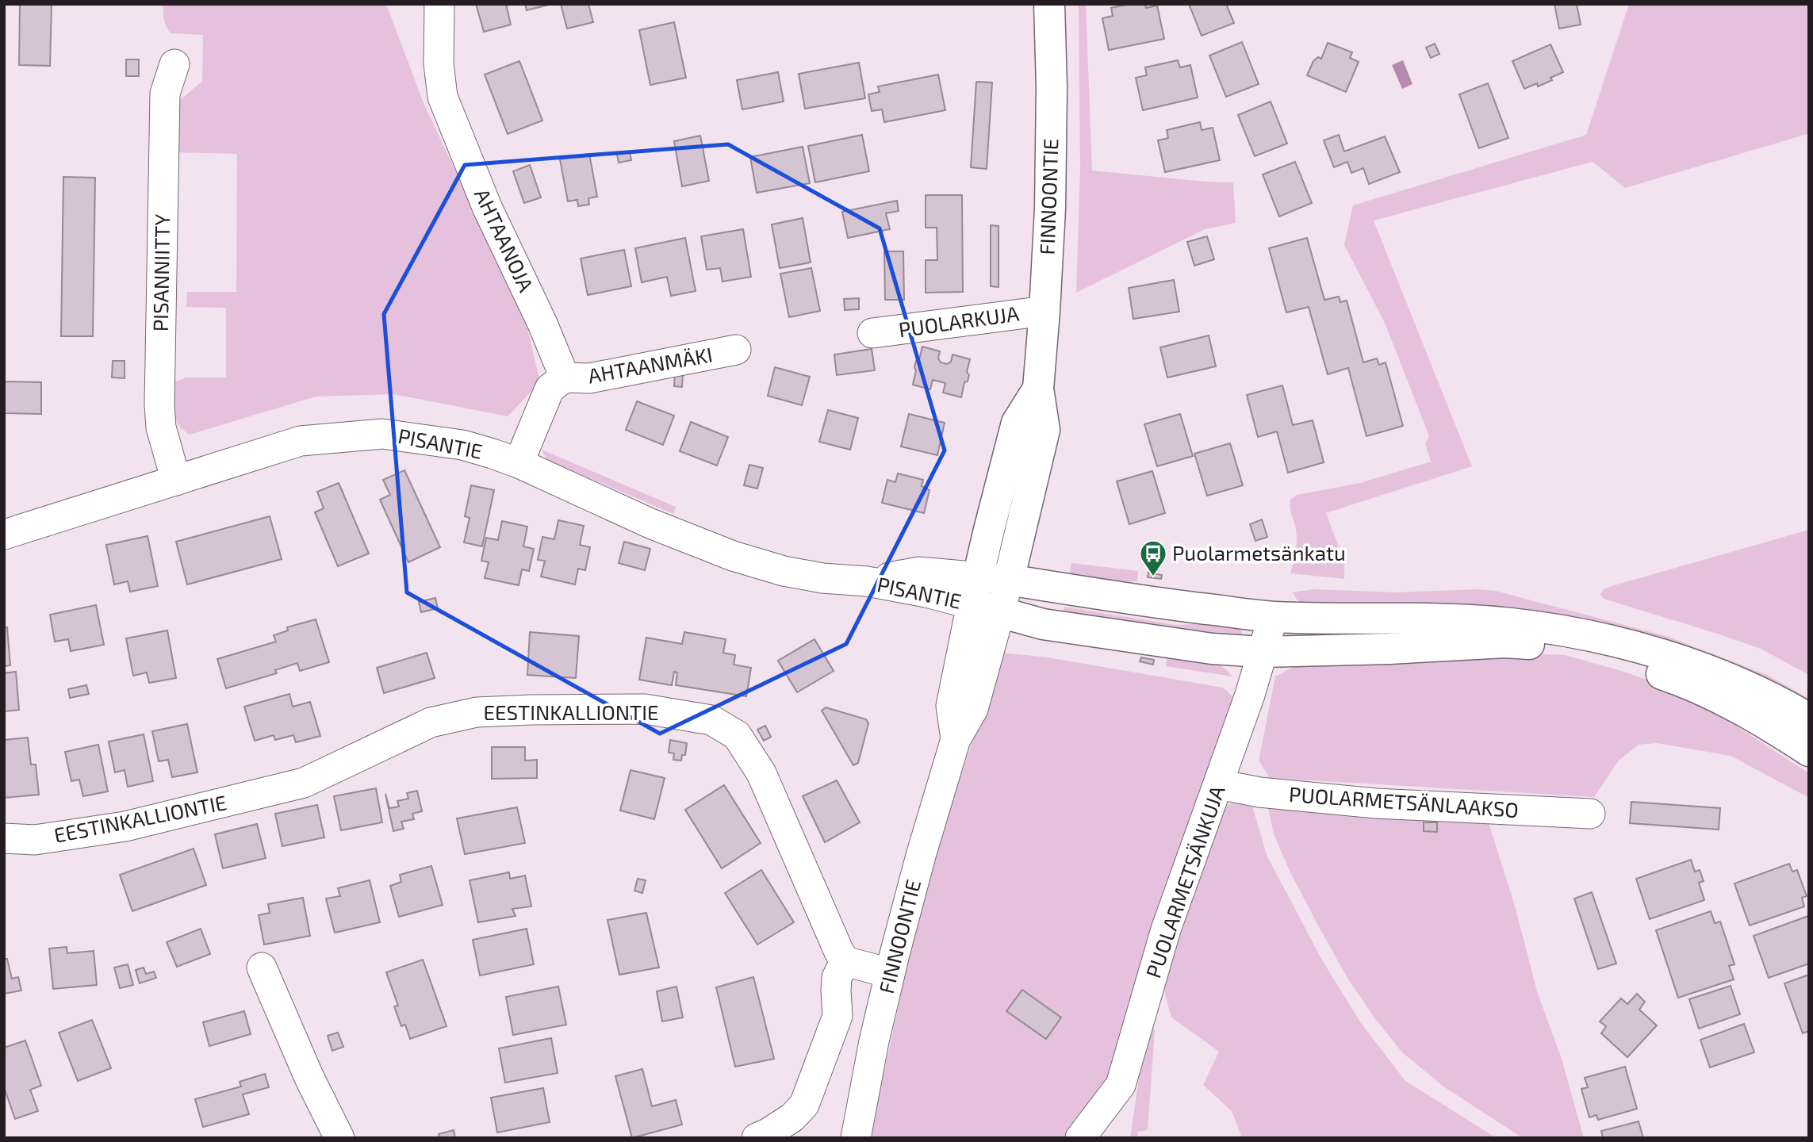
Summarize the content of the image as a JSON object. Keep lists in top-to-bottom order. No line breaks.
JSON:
{"streets":{"main road":["FINNOONTIE"],"street":["AHTAANOJA","PISANNIITTY","PUOLARKUJA","AHTAANMÄKI","PISANTIE","EESTINKALLIONTIE","PUOLARMETSÄNLAAKSO","PUOLARMETSÄNKUJA"]},"crossings":[["FINNOONTIE","PUOLARKUJA"],["FINNOONTIE","PISANTIE"],["AHTAANOJA","AHTAANMÄKI"],["PISANNIITTY","PISANTIE"],["PUOLARMETSÄNLAAKSO","PUOLARMETSÄNKUJA"]],"places":{"bus stop":["Puolarmetsänkatu"]}}
